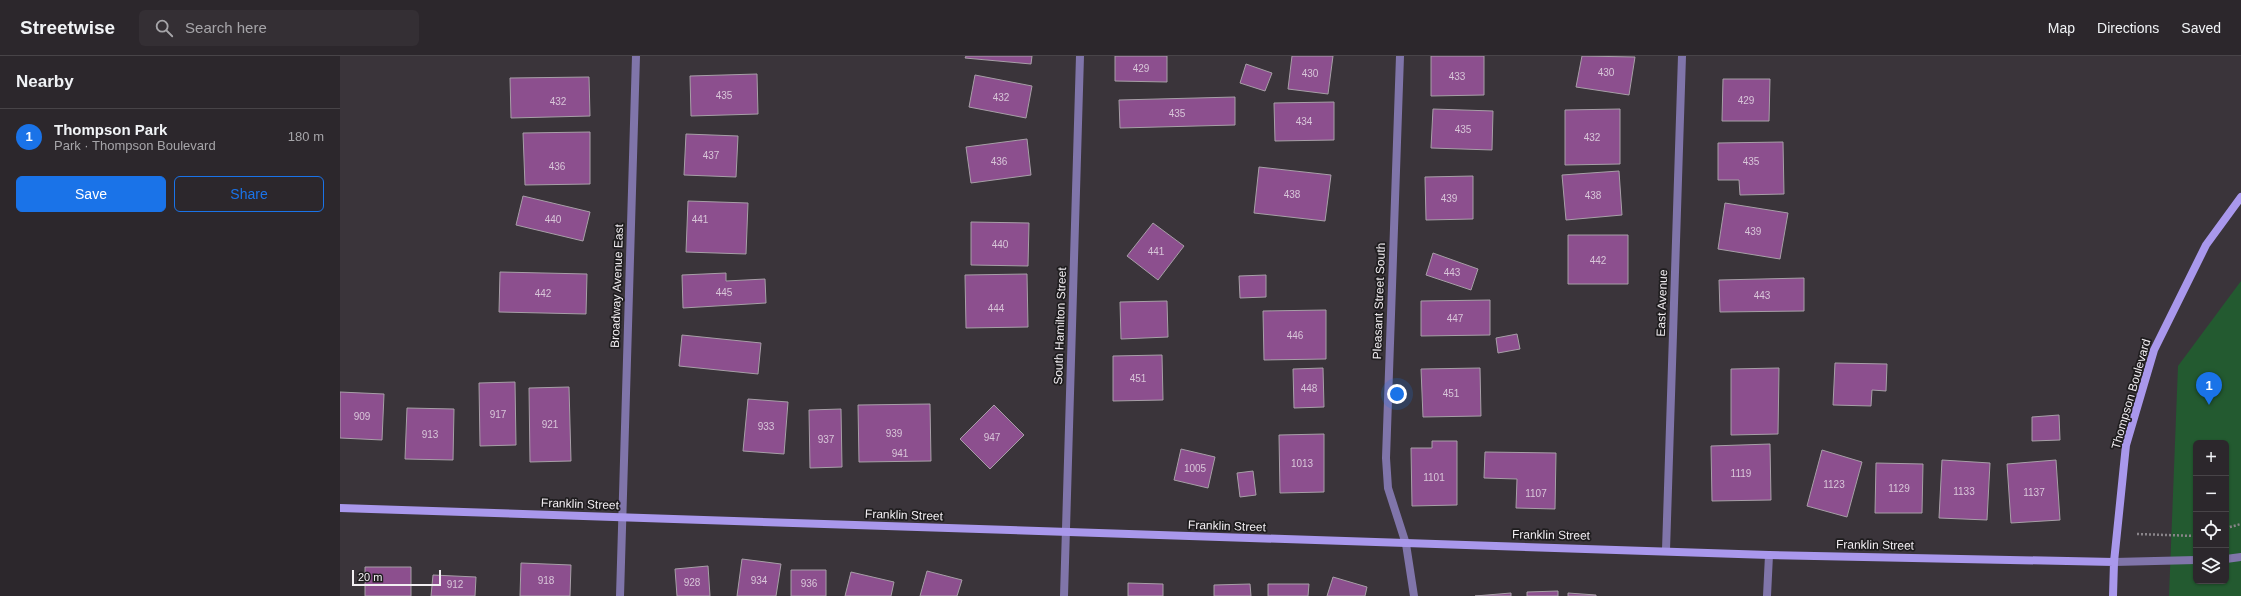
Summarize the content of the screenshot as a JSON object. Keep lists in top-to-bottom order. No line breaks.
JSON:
{"streets":{"street":["Broadway Avenue East","Pleasant Street South","East Avenue","South Hamilton Street","Thompson Boulevard","Franklin Street"]},"crossings":[["Broadway Avenue East","Franklin Street"],["Pleasant Street South","Franklin Street"],["East Avenue","Franklin Street"],["South Hamilton Street","Franklin Street"],["Thompson Boulevard","Franklin Street"]],"house_numbers":["429","430","430","433","435","432","429","432","435","434","435","432","437","436","435","436","438","438","439","440","441","439","440","441","442","443","445","442","443","444","447","446","451","448","451","917","909","921","933","939","913","947","937","941","1013","1005","1119","1101","1123","1129","1133","1137","1107","918","934","928","936","912"],"scale_bar":"20 m","page":{"header":"Streetwise","search":"Search here","nav":["Map","Directions","Saved"],"heading":"Nearby","list":[{"mark":"1","name":"Thompson Park","note":"Park · Thompson Boulevard","value":"180 m"}],"buttons":["Save","Share"],"pins":"1","map_buttons":["+","−"],"scale":"20 m"}}
